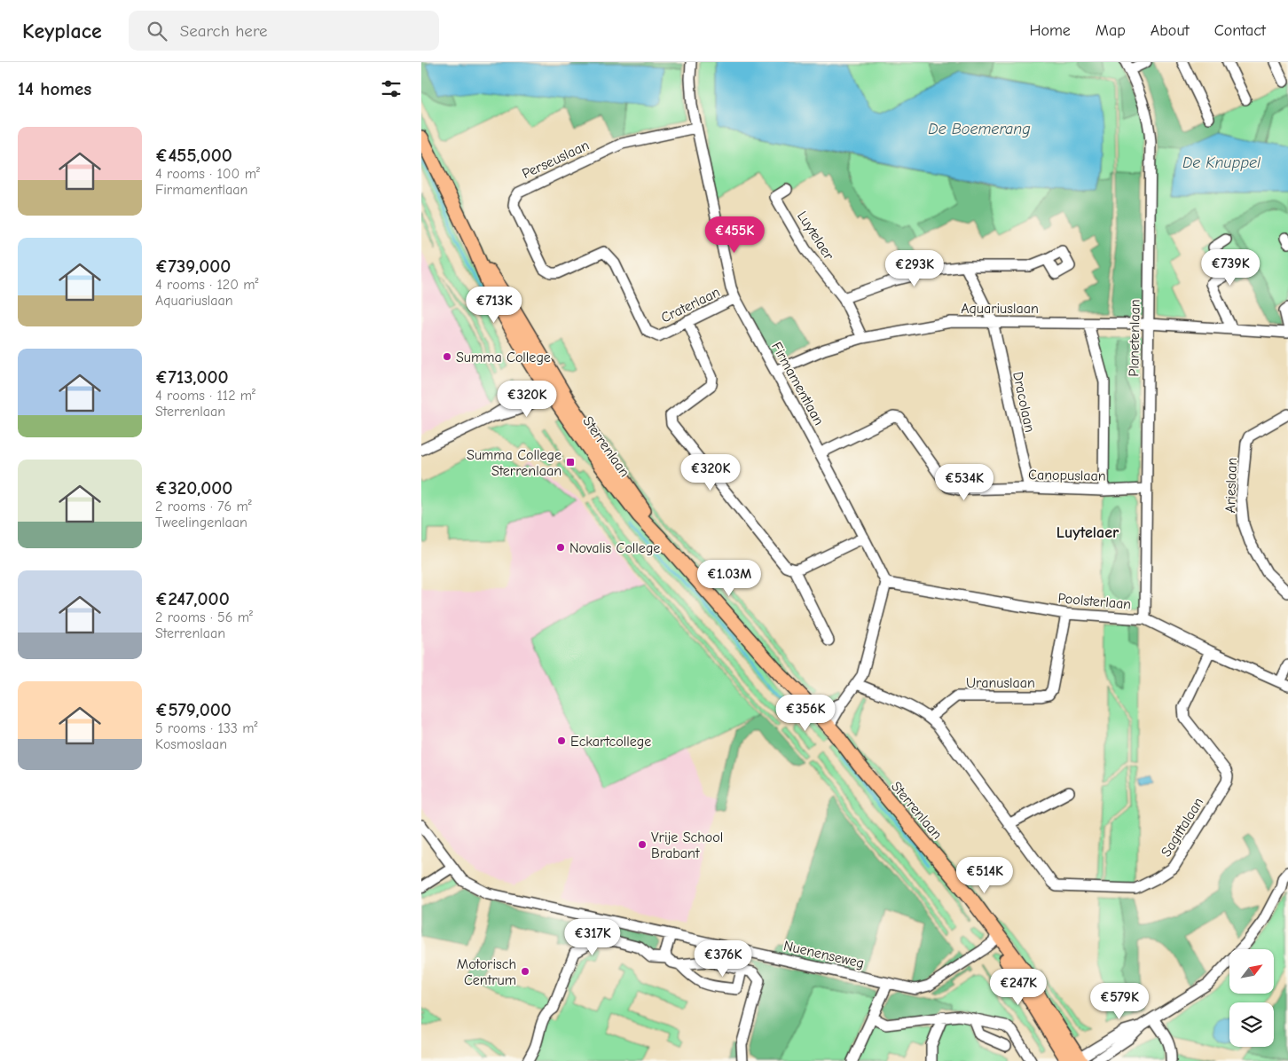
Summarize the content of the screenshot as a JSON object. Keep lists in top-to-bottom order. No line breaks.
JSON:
{"streets":{"main road":["Sterrenlaan"],"street":["Perseuslaan","Luytelaer","Craterlaan","Aquariuslaan","Planetenlaan","Firmamentlaan","Dracolaan","Canopuslaan","Arieslaan","Poolsterlaan","Uranuslaan","Sagittalaan","Nuenenseweg"]},"crossings":[["Perseuslaan","Craterlaan"],["Perseuslaan","Firmamentlaan"],["Luytelaer","Aquariuslaan"],["Craterlaan","Firmamentlaan"],["Aquariuslaan","Planetenlaan"],["Aquariuslaan","Firmamentlaan"],["Aquariuslaan","Dracolaan"],["Planetenlaan","Canopuslaan"],["Planetenlaan","Poolsterlaan"],["Firmamentlaan","Canopuslaan"],["Firmamentlaan","Poolsterlaan"],["Dracolaan","Canopuslaan"],["Sterrenlaan","Nuenenseweg"],["Poolsterlaan","Uranuslaan"],["Poolsterlaan","Sagittalaan"],["Uranuslaan","Sagittalaan"]],"districts":["Luytelaer"],"water":["De Boemerang","De Knuppel"],"places":{"other":["Summa College","Novalis College","Eckartcollege","Vrije School Brabant","Motorisch Centrum"],"transit":["Summa College Sterrenlaan"]},"north":"top right","page":{"header":"Keyplace","search":"Search here","nav":["Home","Map","About","Contact"],"heading":"14 homes","list":[{"name":"€455,000","note":"4 rooms · 100 m² · Firmamentlaan"},{"name":"€739,000","note":"4 rooms · 120 m² · Aquariuslaan"},{"name":"€713,000","note":"4 rooms · 112 m² · Sterrenlaan"},{"name":"€320,000","note":"2 rooms · 76 m² · Tweelingenlaan"},{"name":"€247,000","note":"2 rooms · 56 m² · Sterrenlaan"},{"name":"€579,000","note":"5 rooms · 133 m² · Kosmoslaan"}],"price":["€455K","€739K","€293K","€713K","€320K","€320K","€534K","€1.03M","€356K","€514K","€317K","€376K","€247K","€579K"]}}
